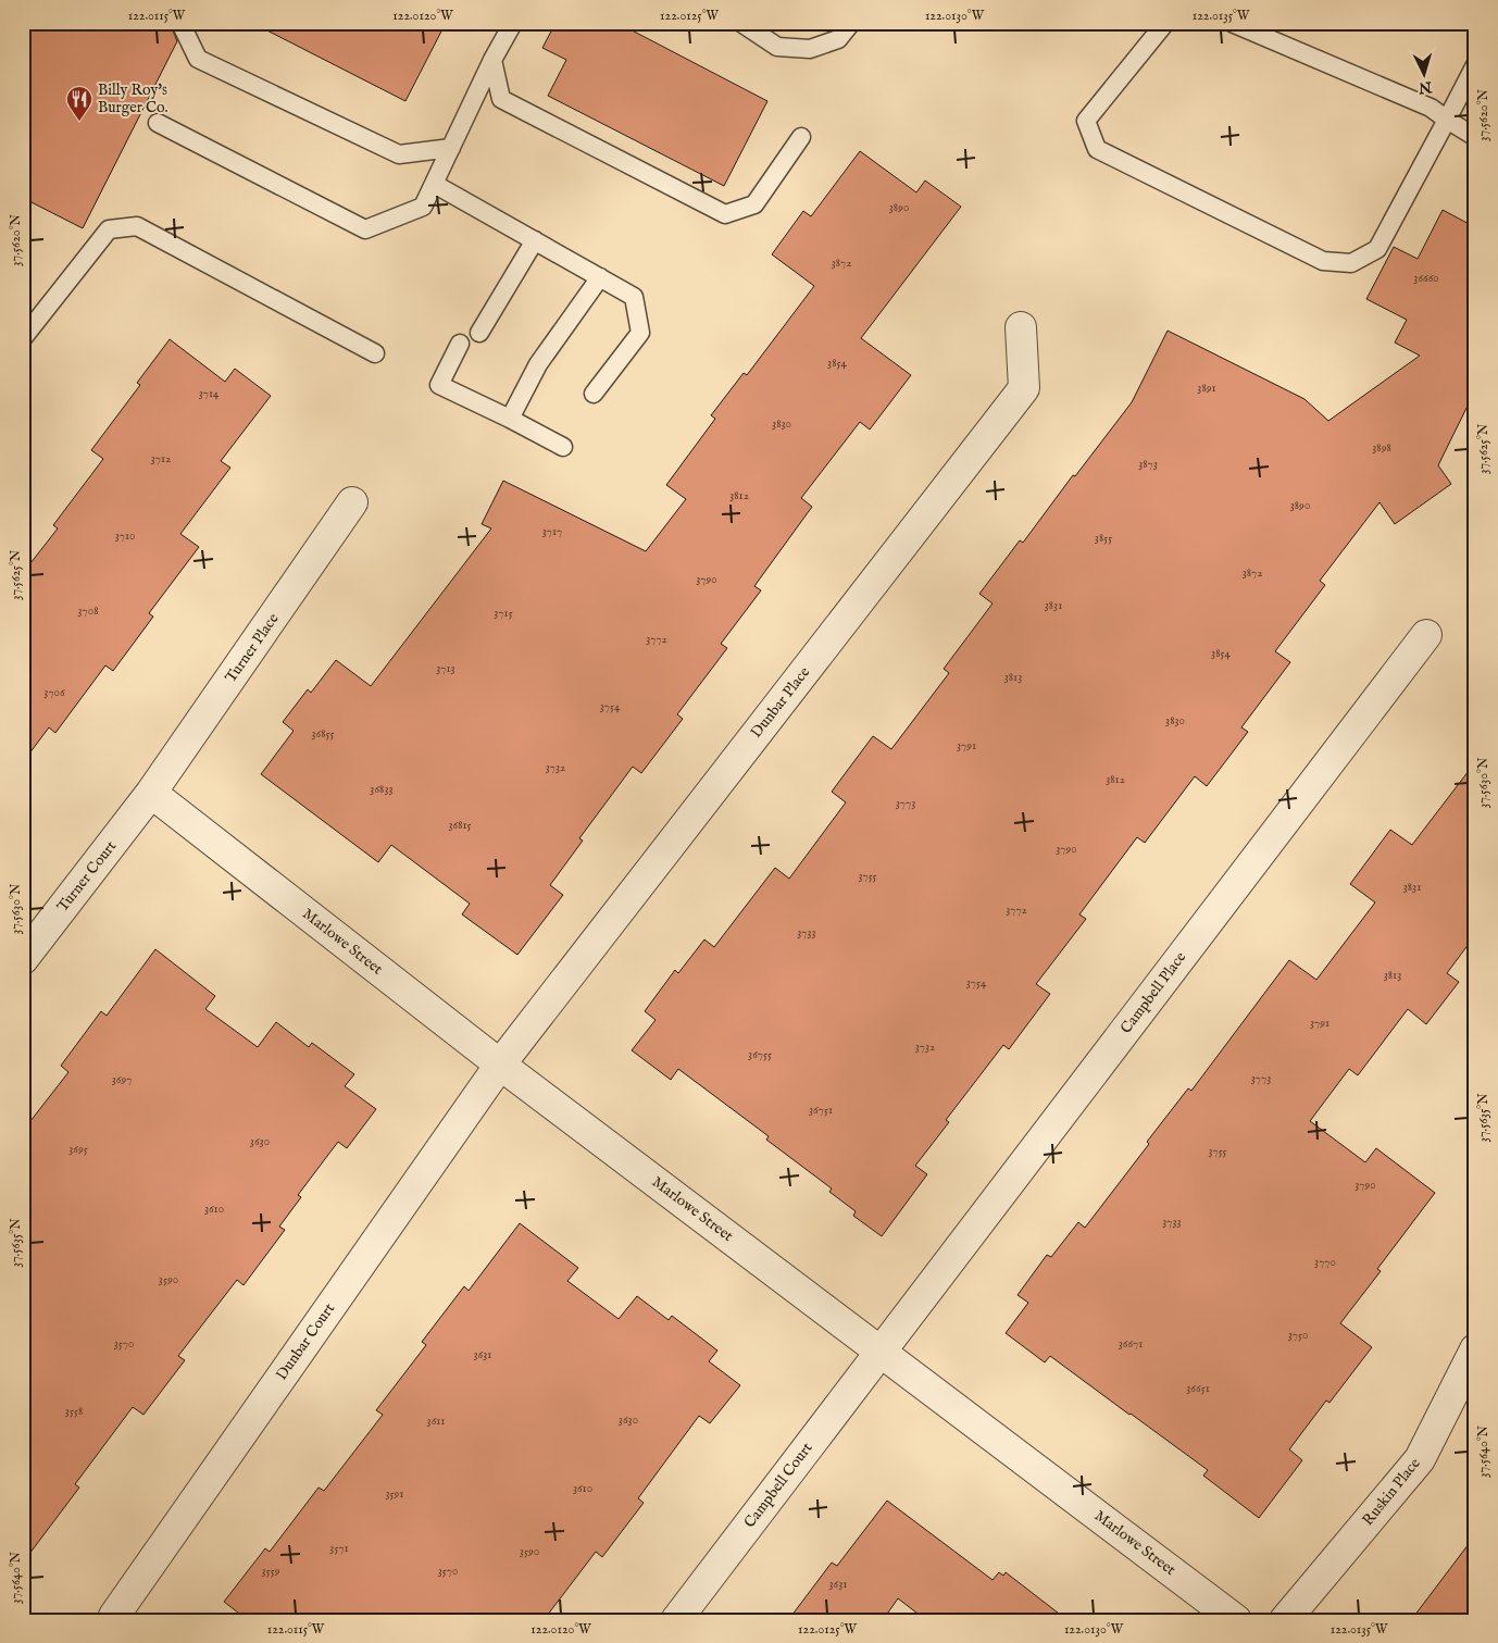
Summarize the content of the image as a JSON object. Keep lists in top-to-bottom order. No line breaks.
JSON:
{"streets":{"street":["Turner Place","Dunbar Place","Turner Court","Marlowe Street","Campbell Place","Dunbar Court","Campbell Court","Ruskin Place"]},"crossings":[["Turner Place","Turner Court"],["Turner Place","Marlowe Street"],["Dunbar Place","Marlowe Street"],["Dunbar Place","Dunbar Court"],["Turner Court","Marlowe Street"],["Marlowe Street","Campbell Place"],["Marlowe Street","Dunbar Court"],["Marlowe Street","Campbell Court"],["Campbell Place","Campbell Court"]],"places":{"restaurant":["Billy Roy's Burger Co."]},"house_numbers":["3890","3872","36660","3854","3891","3714","3830","3898","3712","3873","3812","3890","3717","3710","3855","3872","3790","3831","3708","3715","3772","3854","3713","3813","3706","3754","3830","36855","3791","3732","3812","36833","3773","36815","3790","3755","3831","3772","3733","3813","3754","3791","3732","36755","3773","3697","36751","3630","3695","3755","3790","3610","3733","3770","3590","3750","3570","36671","3631","36651","3558","3630","3611","3610","3591","3571","3590","3559","3570","3631"],"north":"bottom","coordinates":["122.0115°W","122.0120°W","122.0125°W","122.0130°W","122.0135°W","37.5620°N","37.5625°N","37.5630°N","37.5635°N","37.5640°N"]}
